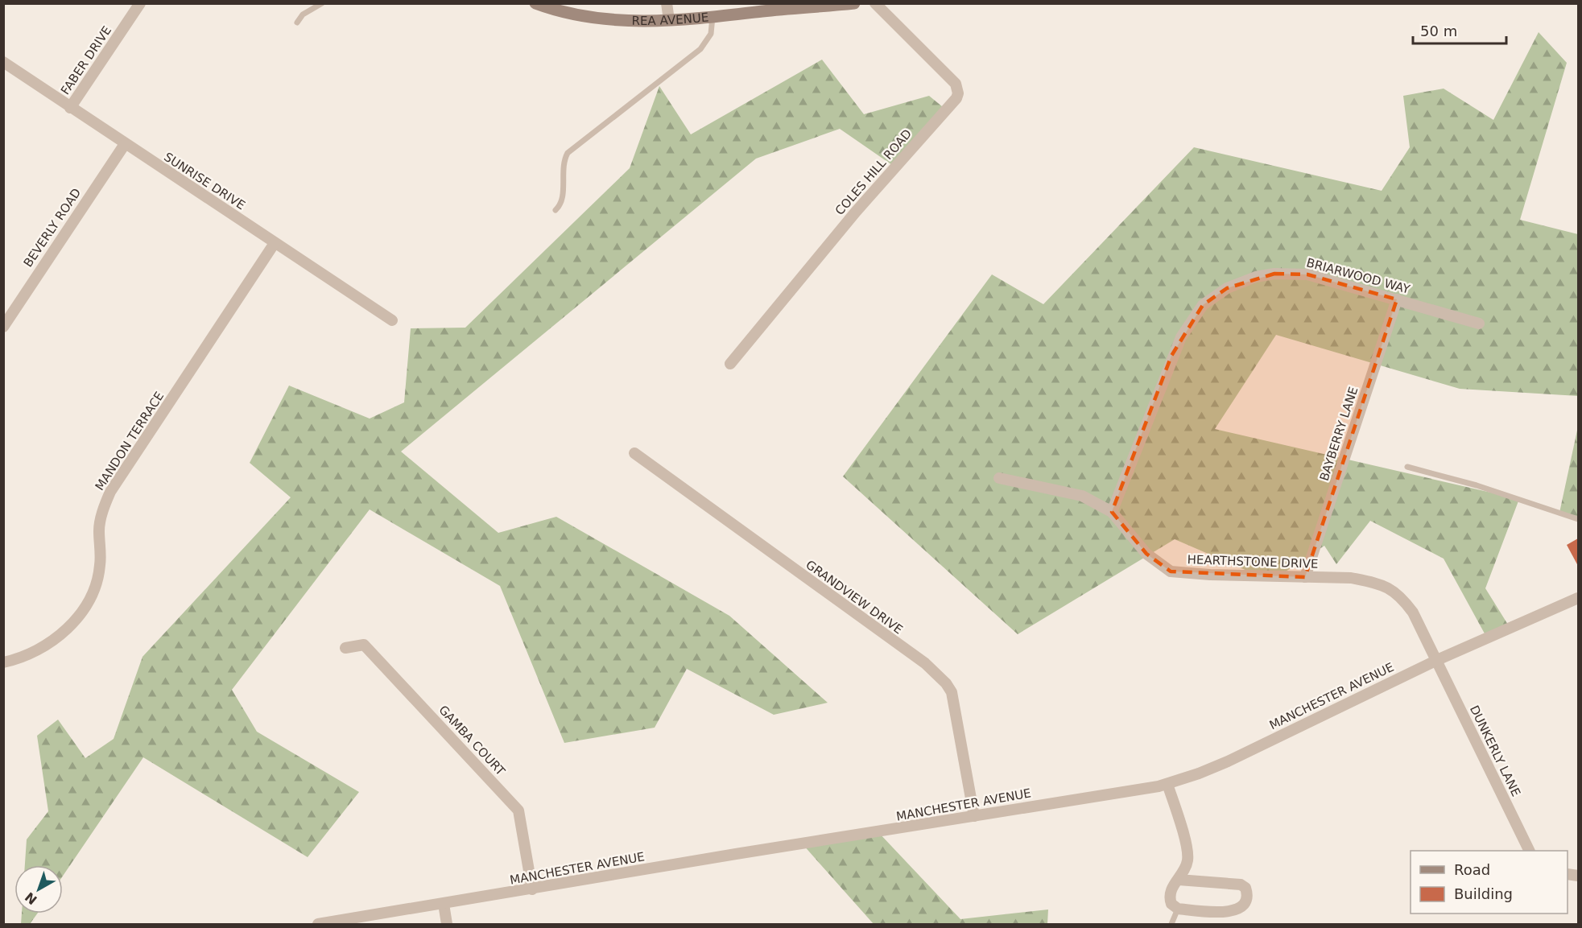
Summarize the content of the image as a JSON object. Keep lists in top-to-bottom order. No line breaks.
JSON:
{"streets":{"street":["REA AVENUE","FABER DRIVE","COLES HILL ROAD","SUNRISE DRIVE","BEVERLY ROAD","BRIARWOOD WAY","BAYBERRY LANE","MANDON TERRACE","HEARTHSTONE DRIVE","GRANDVIEW DRIVE","MANCHESTER AVENUE","GAMBA COURT","DUNKERLY LANE"]},"crossings":[["FABER DRIVE","SUNRISE DRIVE"],["SUNRISE DRIVE","BEVERLY ROAD"],["SUNRISE DRIVE","MANDON TERRACE"],["BRIARWOOD WAY","BAYBERRY LANE"],["BRIARWOOD WAY","HEARTHSTONE DRIVE"],["BAYBERRY LANE","HEARTHSTONE DRIVE"],["HEARTHSTONE DRIVE","MANCHESTER AVENUE"],["HEARTHSTONE DRIVE","DUNKERLY LANE"],["GRANDVIEW DRIVE","MANCHESTER AVENUE"],["MANCHESTER AVENUE","GAMBA COURT"],["MANCHESTER AVENUE","DUNKERLY LANE"]],"legend":["Road","Building"],"scale_bar":"50 m","north":"bottom left"}
